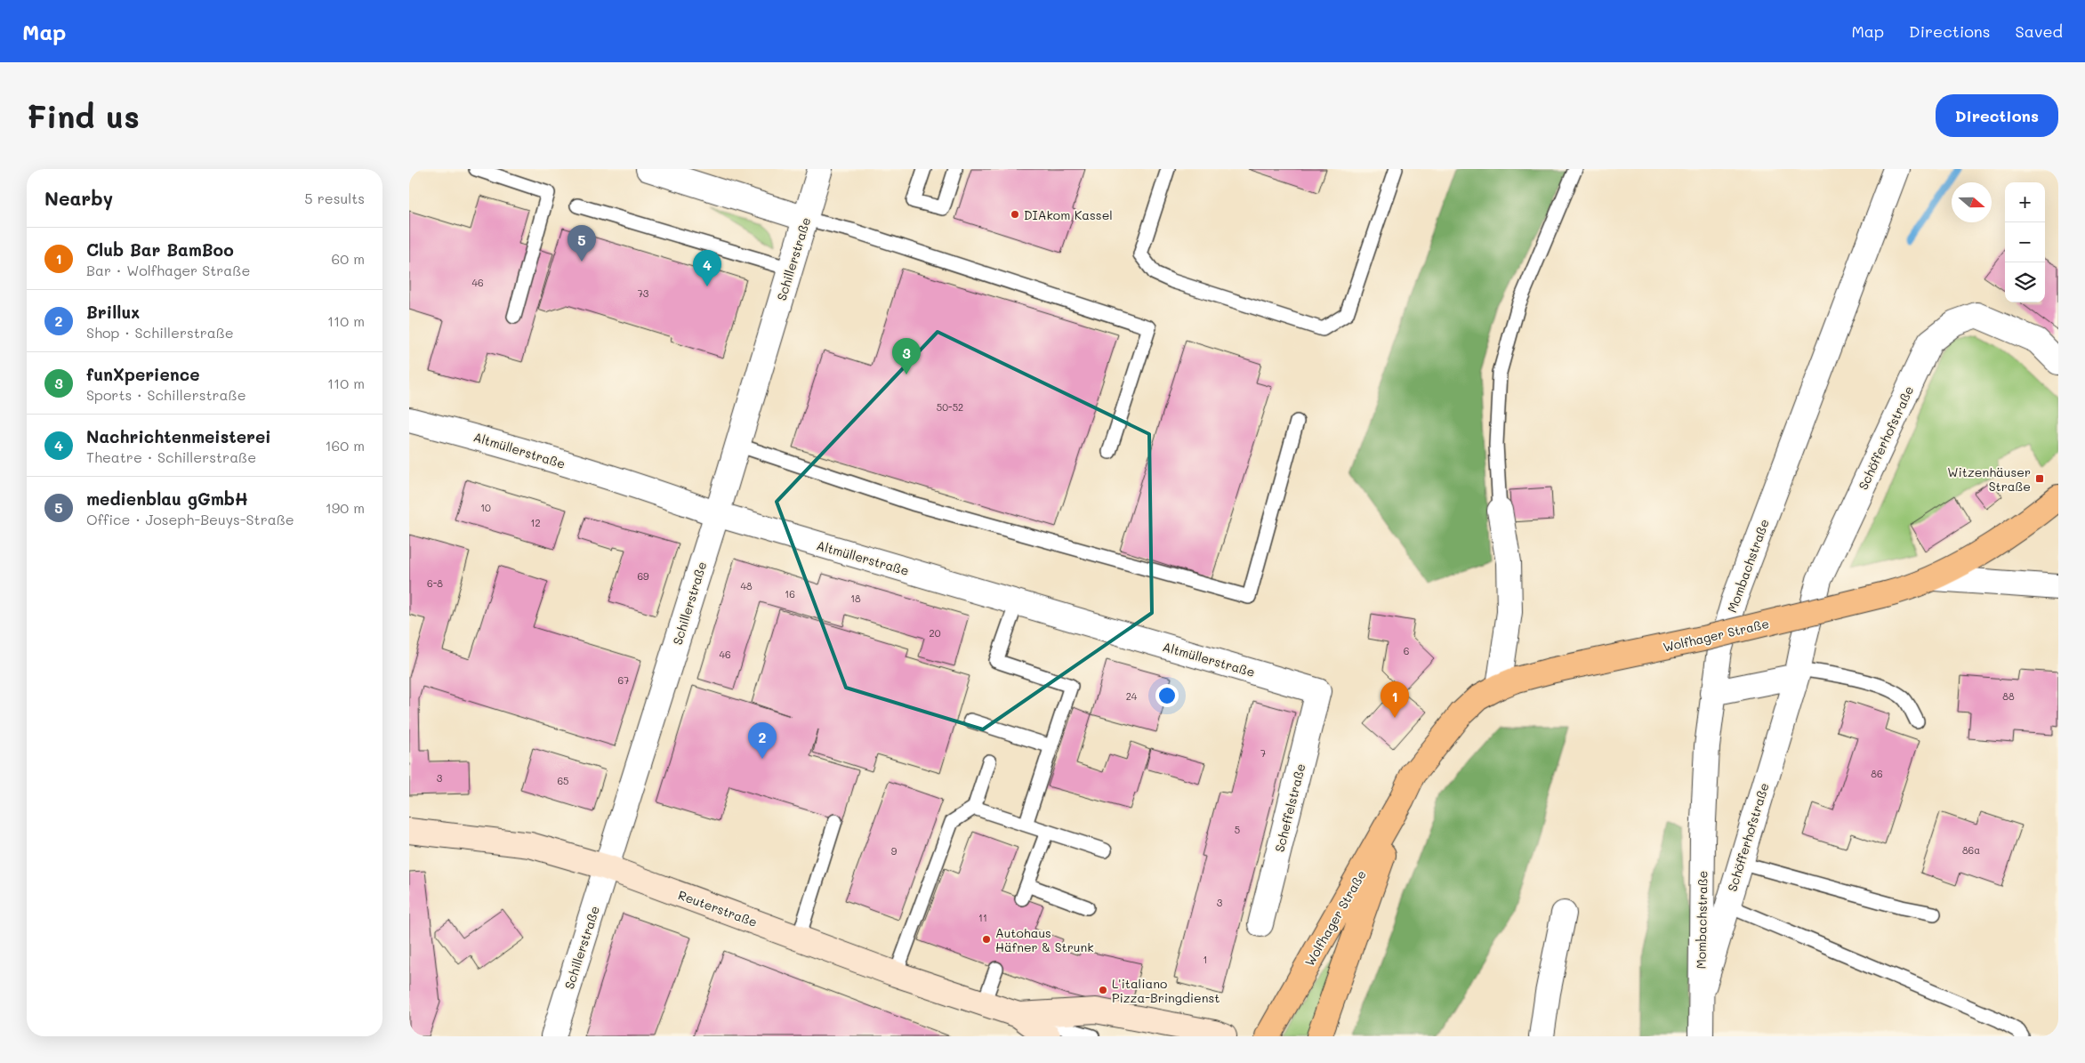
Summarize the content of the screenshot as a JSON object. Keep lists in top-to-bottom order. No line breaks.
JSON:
{"streets":{"main road":["Wolfhager Straße","Reuterstraße"],"street":["Schillerstraße","Schöfferhofstraße","Altmüllerstraße","Mombachstraße","Scheffelstraße"]},"crossings":[["Schillerstraße","Altmüllerstraße"],["Schillerstraße","Reuterstraße"],["Schöfferhofstraße","Mombachstraße"],["Altmüllerstraße","Scheffelstraße"]],"places":{"other":["DIAkom Kassel","Autohaus Häfner & Strunk","L'italiano Pizza-Bringdienst"],"transit":["Witzenhäuser Straße"]},"house_numbers":["46","73","50-52","10","12","69","6-8","48","16","18","20","6","46","67","24","88","7","86","3","65","5","86a","9","3","11","1"],"north":"right","page":{"header":"Map","nav":["Map","Directions","Saved"],"buttons":"Directions","title":"Find us","heading":["Nearby","5 results"],"map_buttons":["+","−"],"pins":["5","4","3","1","2"],"list":[{"mark":"1","name":"Club Bar BamBoo","note":"Bar · Wolfhager Straße","value":"60 m"},{"mark":"2","name":"Brillux","note":"Shop · Schillerstraße","value":"110 m"},{"mark":"3","name":"funXperience","note":"Sports · Schillerstraße","value":"110 m"},{"mark":"4","name":"Nachrichtenmeisterei","note":"Theatre · Schillerstraße","value":"160 m"},{"mark":"5","name":"medienblau gGmbH","note":"Office · Joseph-Beuys-Straße","value":"190 m"}]}}
